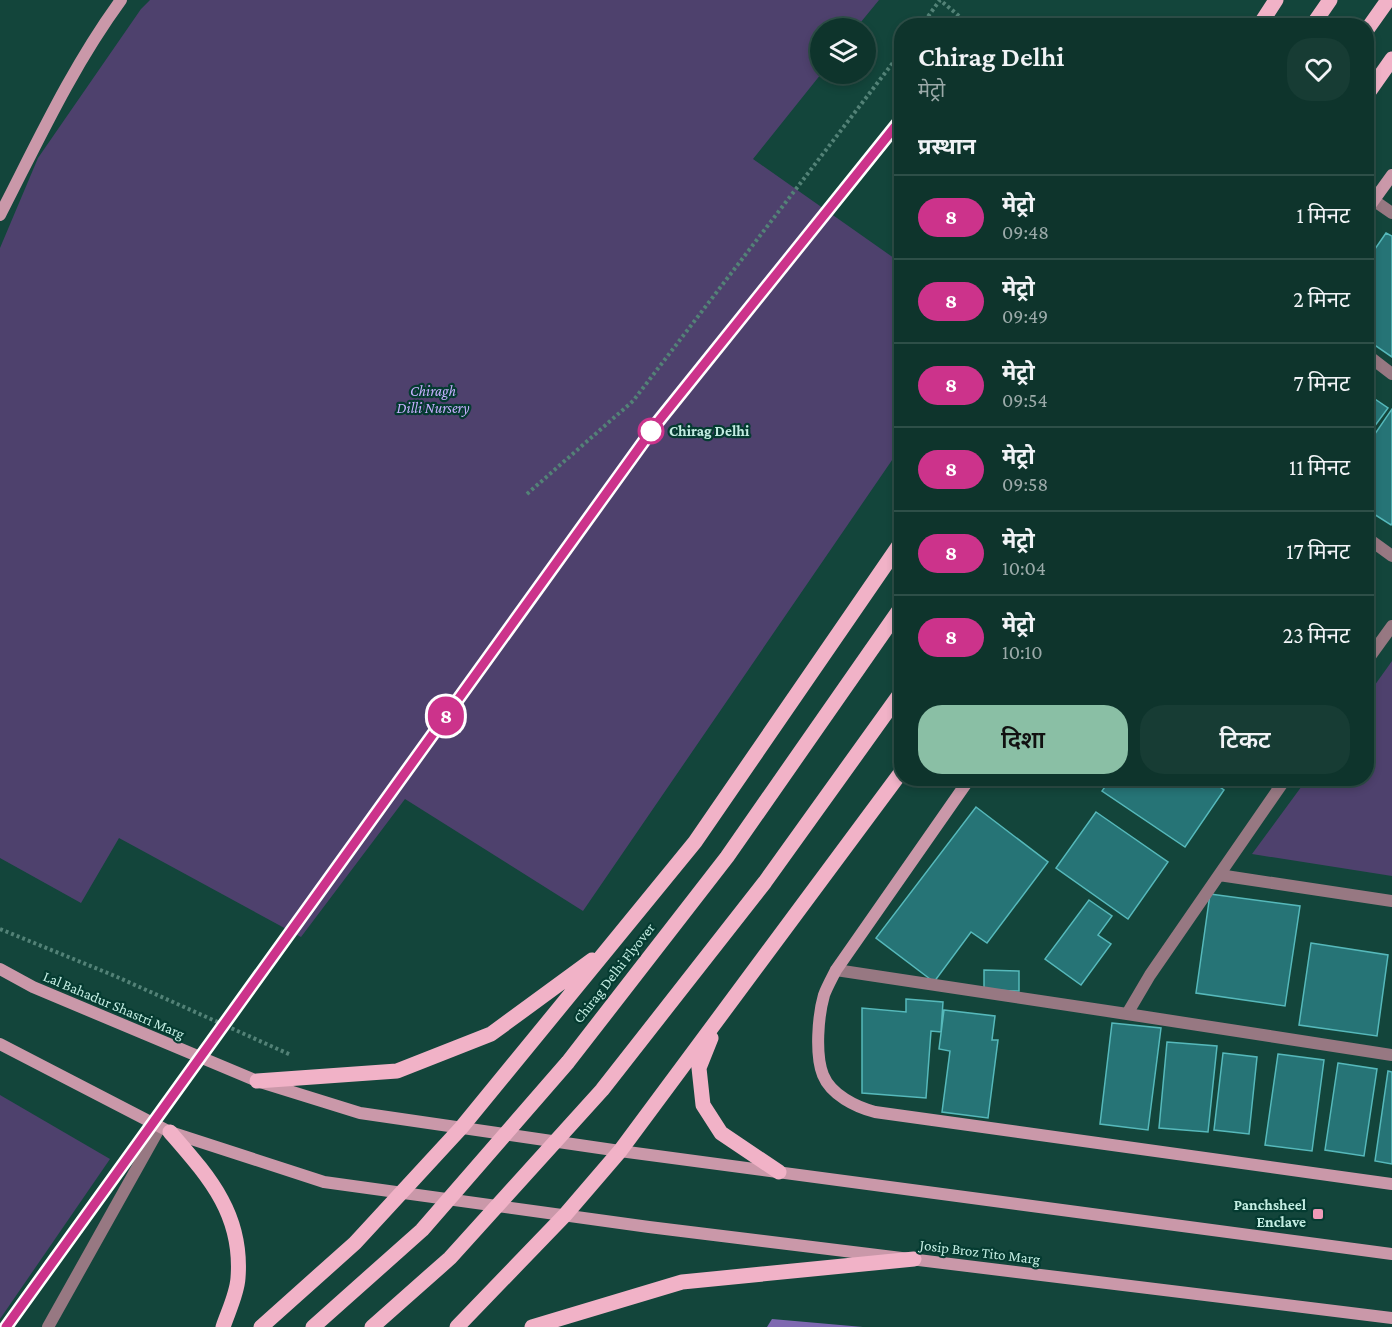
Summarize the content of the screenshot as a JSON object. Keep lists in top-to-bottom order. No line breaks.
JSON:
{"streets":{"main road":["Chirag Delhi Flyover","Lal Bahadur Shastri Marg","Josip Broz Tito Marg"]},"parks":["Chiragh Dilli Nursery"],"places":{"other":["Chirag Delhi"],"transit":["Panchsheel Enclave"]},"lines":["metro line 8"],"page":{"on_map":"8","heading":[["Chirag Delhi","मेट्रो"],"प्रस्थान"],"list":[{"mark":"8","name":"मेट्रो","note":"09:48","value":"1 मिनट"},{"mark":"8","name":"मेट्रो","note":"09:49","value":"2 मिनट"},{"mark":"8","name":"मेट्रो","note":"09:54","value":"7 मिनट"},{"mark":"8","name":"मेट्रो","note":"09:58","value":"11 मिनट"},{"mark":"8","name":"मेट्रो","note":"10:04","value":"17 मिनट"},{"mark":"8","name":"मेट्रो","note":"10:10","value":"23 मिनट"}],"buttons":["दिशा","टिकट"]}}
